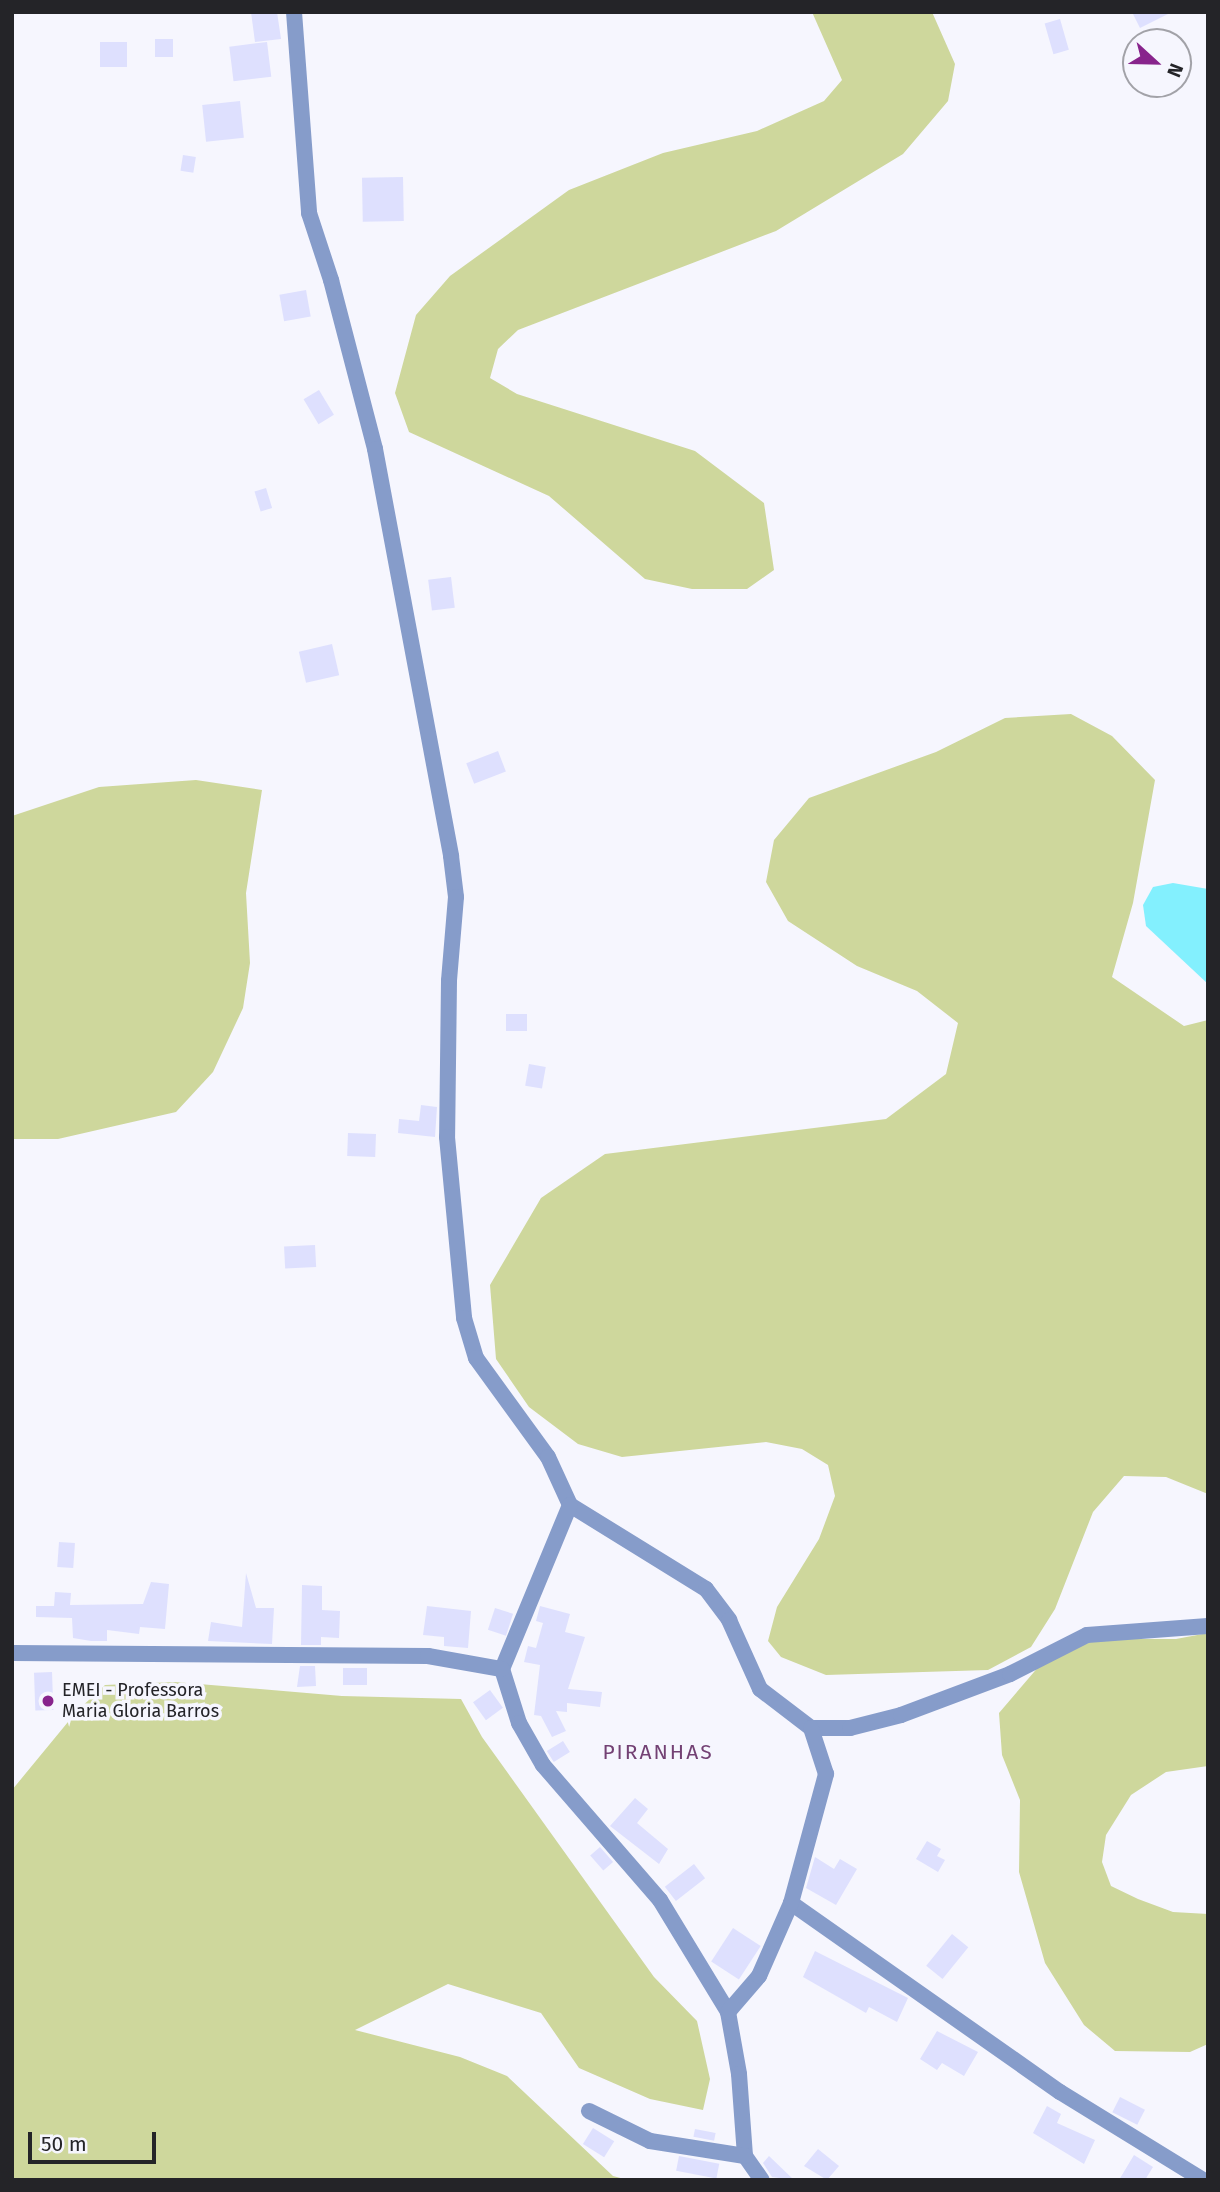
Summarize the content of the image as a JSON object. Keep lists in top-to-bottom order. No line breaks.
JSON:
{"districts":["PIRANHAS"],"places":["EMEI - Professora Maria Gloria Barros"],"scale_bar":"50 m","north":"right"}
